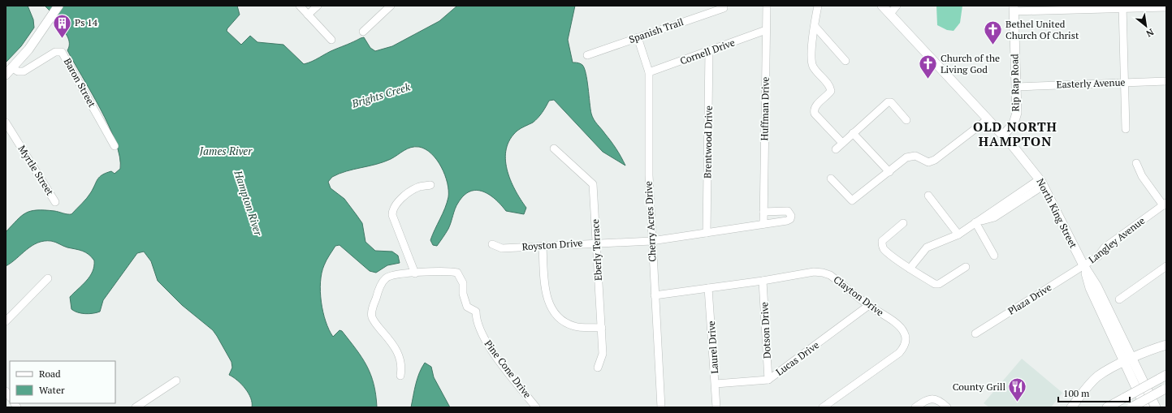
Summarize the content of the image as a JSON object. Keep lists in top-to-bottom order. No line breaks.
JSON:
{"streets":{"main road":["Rip Rap Road","North King Street"],"street":["Spanish Trail","Cornell Drive","Baron Street","Easterly Avenue","Huffman Drive","Brentwood Drive","Myrtle Street","Cherry Acres Drive","Langley Avenue","Royston Drive","Eberly Terrace","Clayton Drive","Plaza Drive","Dotson Drive","Laurel Drive","Lucas Drive","Pine Cone Drive"]},"crossings":[["Spanish Trail","Cherry Acres Drive"],["Cornell Drive","Huffman Drive"],["Cornell Drive","Brentwood Drive"],["Cornell Drive","Cherry Acres Drive"],["Rip Rap Road","Easterly Avenue"],["Rip Rap Road","North King Street"],["North King Street","Langley Avenue"],["North King Street","Plaza Drive"],["Cherry Acres Drive","Royston Drive"],["Cherry Acres Drive","Clayton Drive"],["Langley Avenue","Plaza Drive"],["Royston Drive","Eberly Terrace"],["Clayton Drive","Dotson Drive"],["Clayton Drive","Laurel Drive"],["Clayton Drive","Lucas Drive"],["Dotson Drive","Lucas Drive"],["Laurel Drive","Lucas Drive"]],"districts":["OLD NORTH HAMPTON"],"water":["Brights Creek","James River","Hampton River"],"places":{"building":["Ps 14"],"church":["Bethel United Church Of Christ","Church of the Living God"],"restaurant":["County Grill"]},"legend":["Road","Water"],"scale_bar":"100 m","north":"bottom right"}
